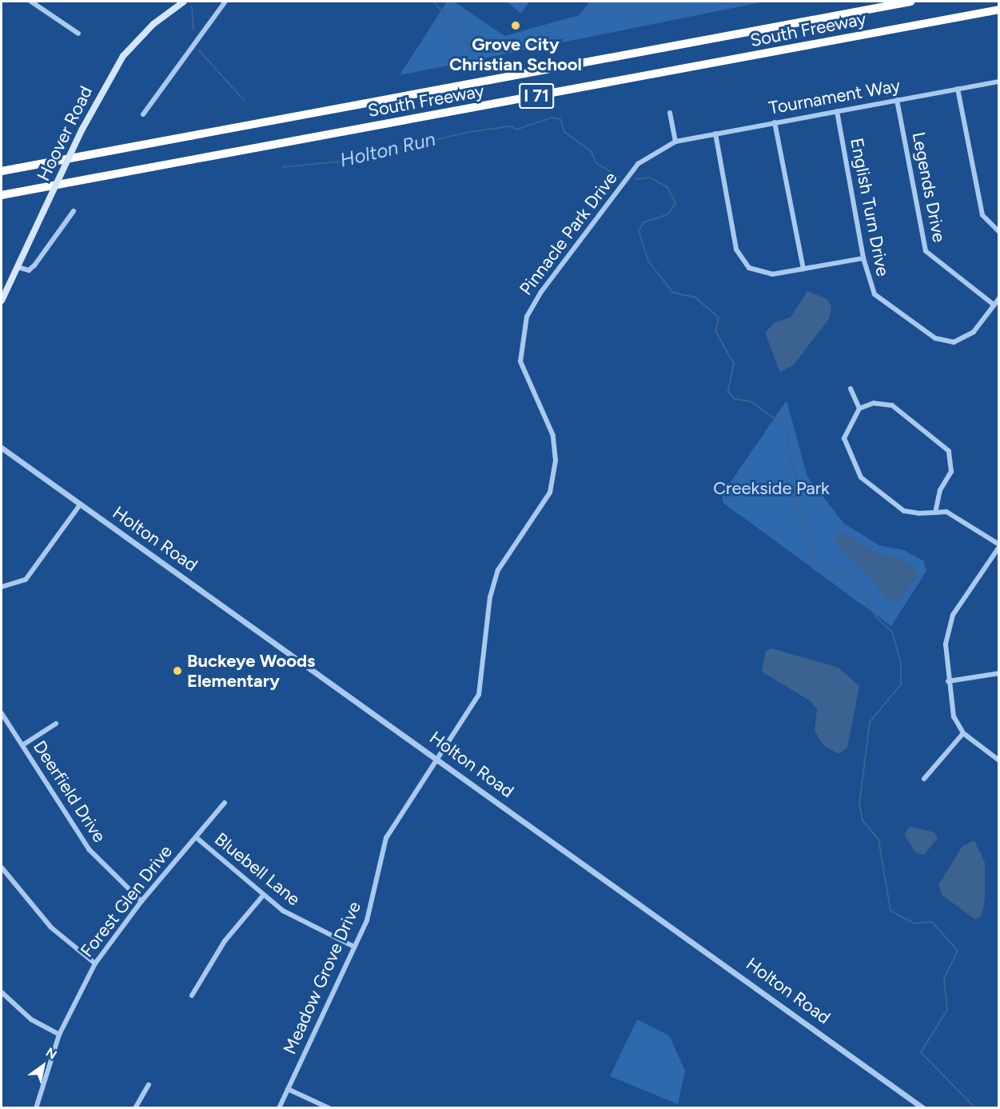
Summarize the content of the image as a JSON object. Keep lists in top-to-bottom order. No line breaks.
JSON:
{"streets":{"highway":["South Freeway","I 71"],"main road":["Hoover Road"],"street":["Tournament Way","Legends Drive","English Turn Drive","Pinnacle Park Drive","Holton Road","Deerfield Drive","Bluebell Lane","Forest Glen Drive","Meadow Grove Drive"]},"crossings":[["Tournament Way","Legends Drive"],["Tournament Way","English Turn Drive"],["Tournament Way","Pinnacle Park Drive"],["Legends Drive","English Turn Drive"],["Pinnacle Park Drive","Holton Road"],["Pinnacle Park Drive","Meadow Grove Drive"],["Holton Road","Meadow Grove Drive"],["Deerfield Drive","Forest Glen Drive"],["Bluebell Lane","Forest Glen Drive"],["Bluebell Lane","Meadow Grove Drive"]],"water":["Holton Run"],"parks":["Creekside Park"],"places":["Grove City Christian School","Buckeye Woods Elementary"],"north":"top right"}
